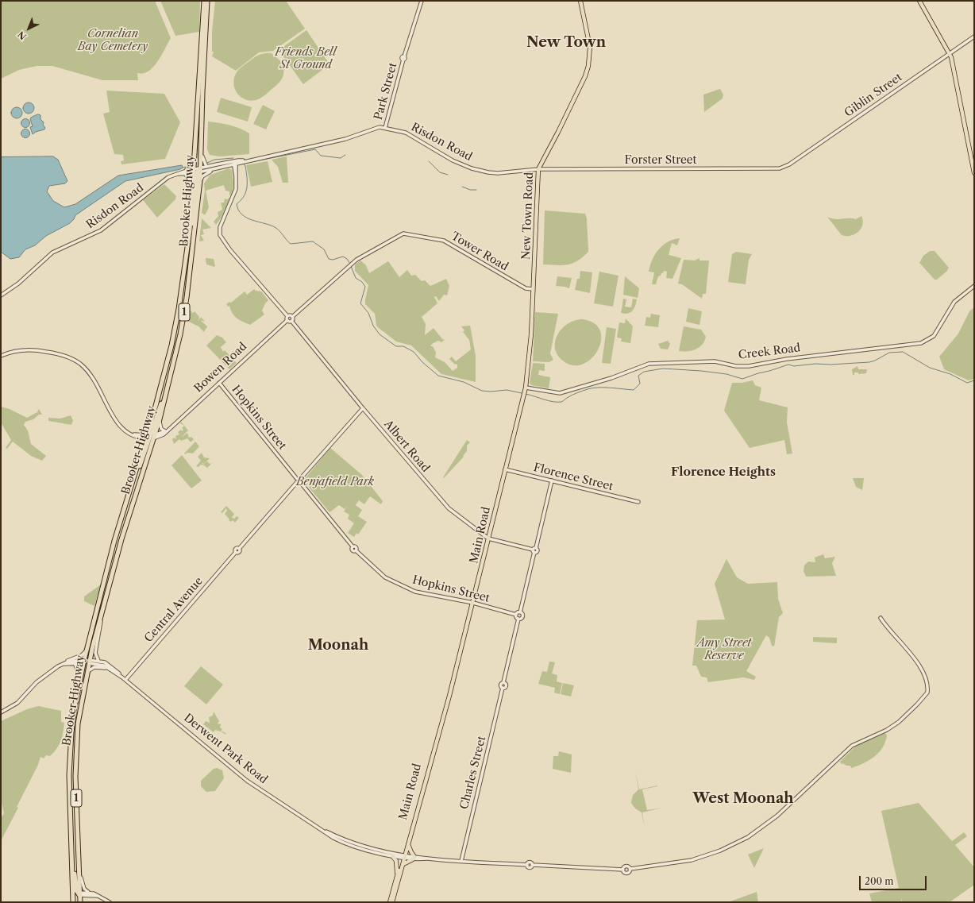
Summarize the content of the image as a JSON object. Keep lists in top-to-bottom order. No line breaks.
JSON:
{"streets":{"highway":["Brooker Highway","1","Derwent Park Road"],"main road":["New Town Road","Main Road"],"street":["Park Street","Giblin Street","Risdon Road","Forster Street","Tower Road","Creek Road","Bowen Road","Hopkins Street","Albert Road","Florence Street","Central Avenue","Charles Street"]},"crossings":[["Park Street","Risdon Road"],["Giblin Street","Forster Street"],["Risdon Road","Forster Street"],["Risdon Road","Brooker Highway"],["Risdon Road","New Town Road"],["Forster Street","New Town Road"],["Brooker Highway","Bowen Road"],["Brooker Highway","Derwent Park Road"],["New Town Road","Tower Road"],["New Town Road","Creek Road"],["New Town Road","Main Road"],["Creek Road","Main Road"],["Bowen Road","Hopkins Street"],["Hopkins Street","Main Road"],["Hopkins Street","Central Avenue"],["Albert Road","Main Road"],["Florence Street","Main Road"],["Main Road","Derwent Park Road"],["Central Avenue","Derwent Park Road"]],"districts":["New Town","Florence Heights","Moonah","West Moonah"],"parks":["Cornelian Bay Cemetery","Friends Bell St Ground","Benjafield Park","Amy Street Reserve"],"scale_bar":"200 m","north":"bottom left"}
